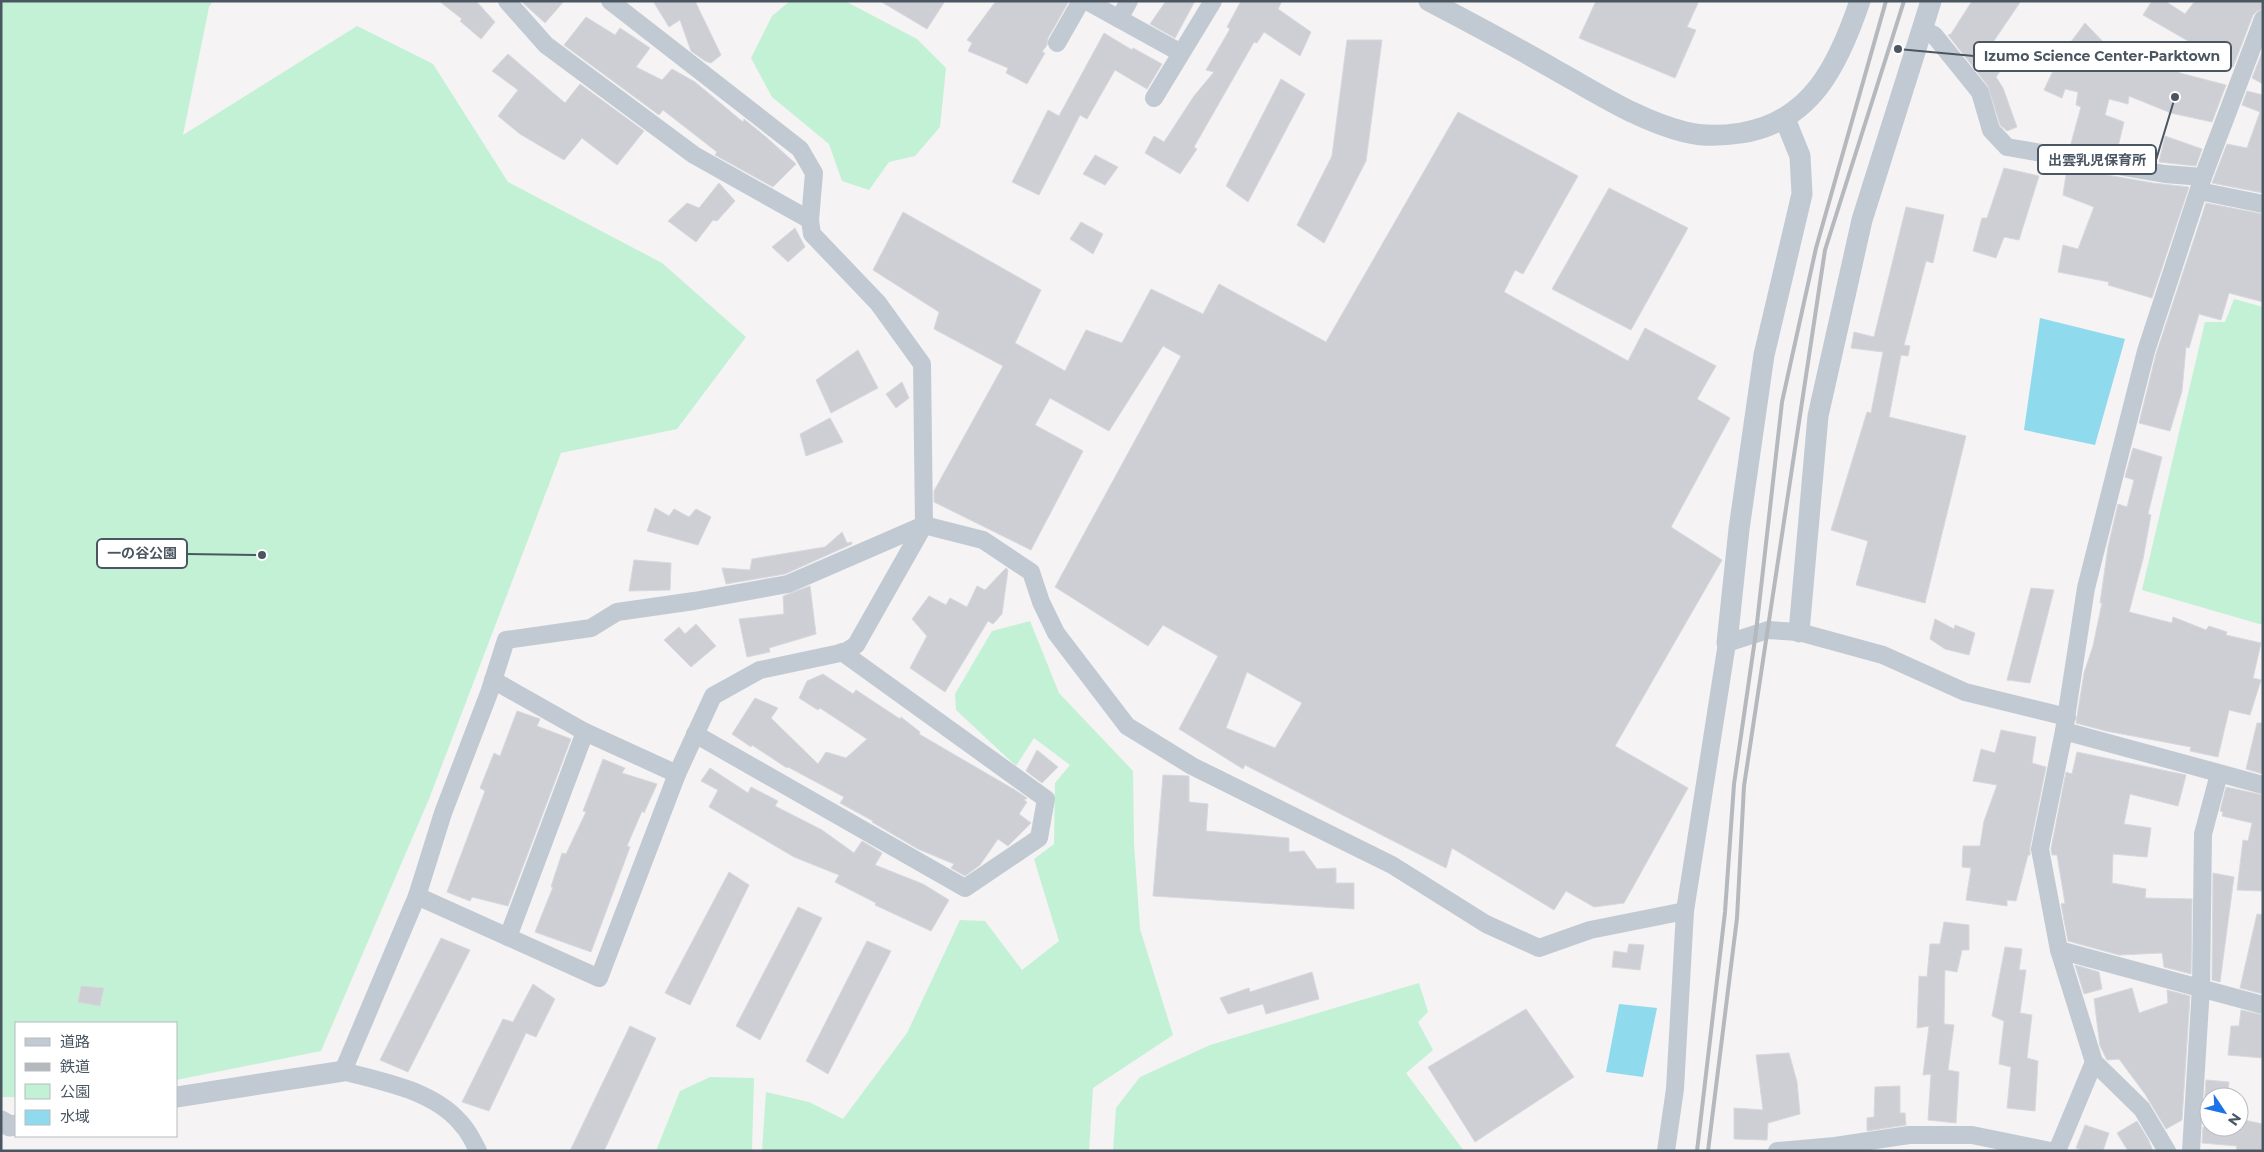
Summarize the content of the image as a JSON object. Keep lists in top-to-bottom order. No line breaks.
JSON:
{"places":["Izumo Science Center-Parktown","出雲乳児保育所","一の谷公園"],"legend":["道路","鉄道","公園","水域"],"north":"bottom right"}
